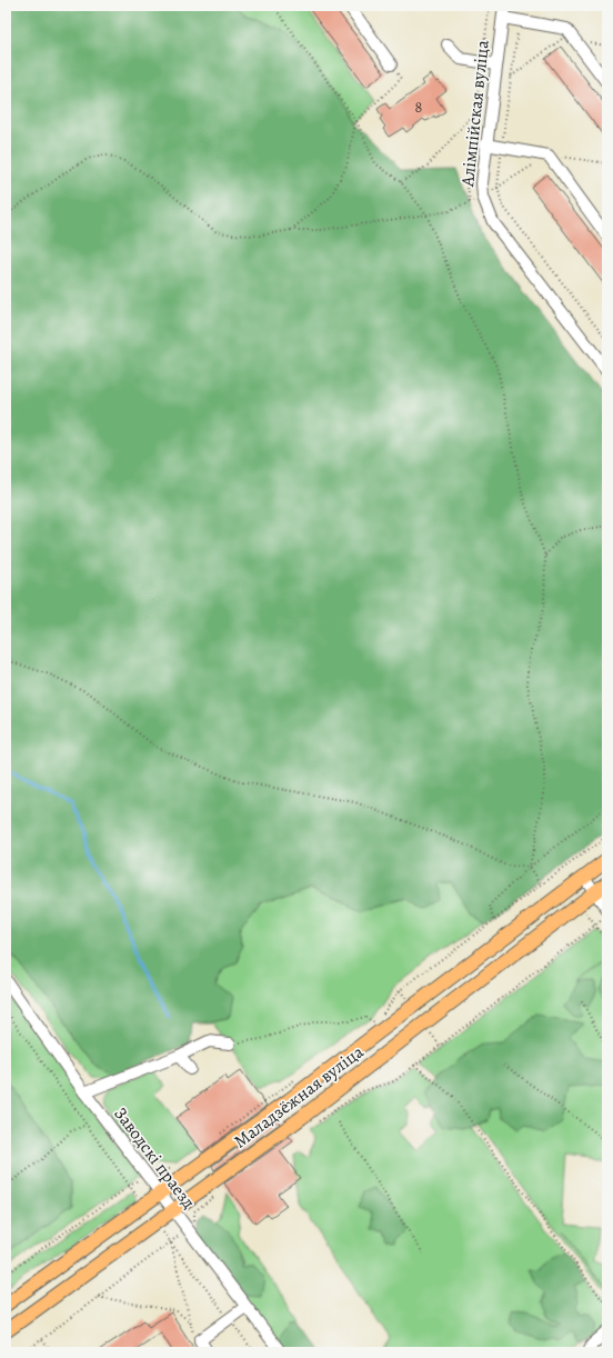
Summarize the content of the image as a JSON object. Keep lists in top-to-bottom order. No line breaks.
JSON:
{"streets":{"main road":["Маладзёжная вуліца"],"street":["Алімпійская вуліца","Заводскі праезд"]},"crossings":[["Маладзёжная вуліца","Заводскі праезд"]],"house_numbers":["8"]}
